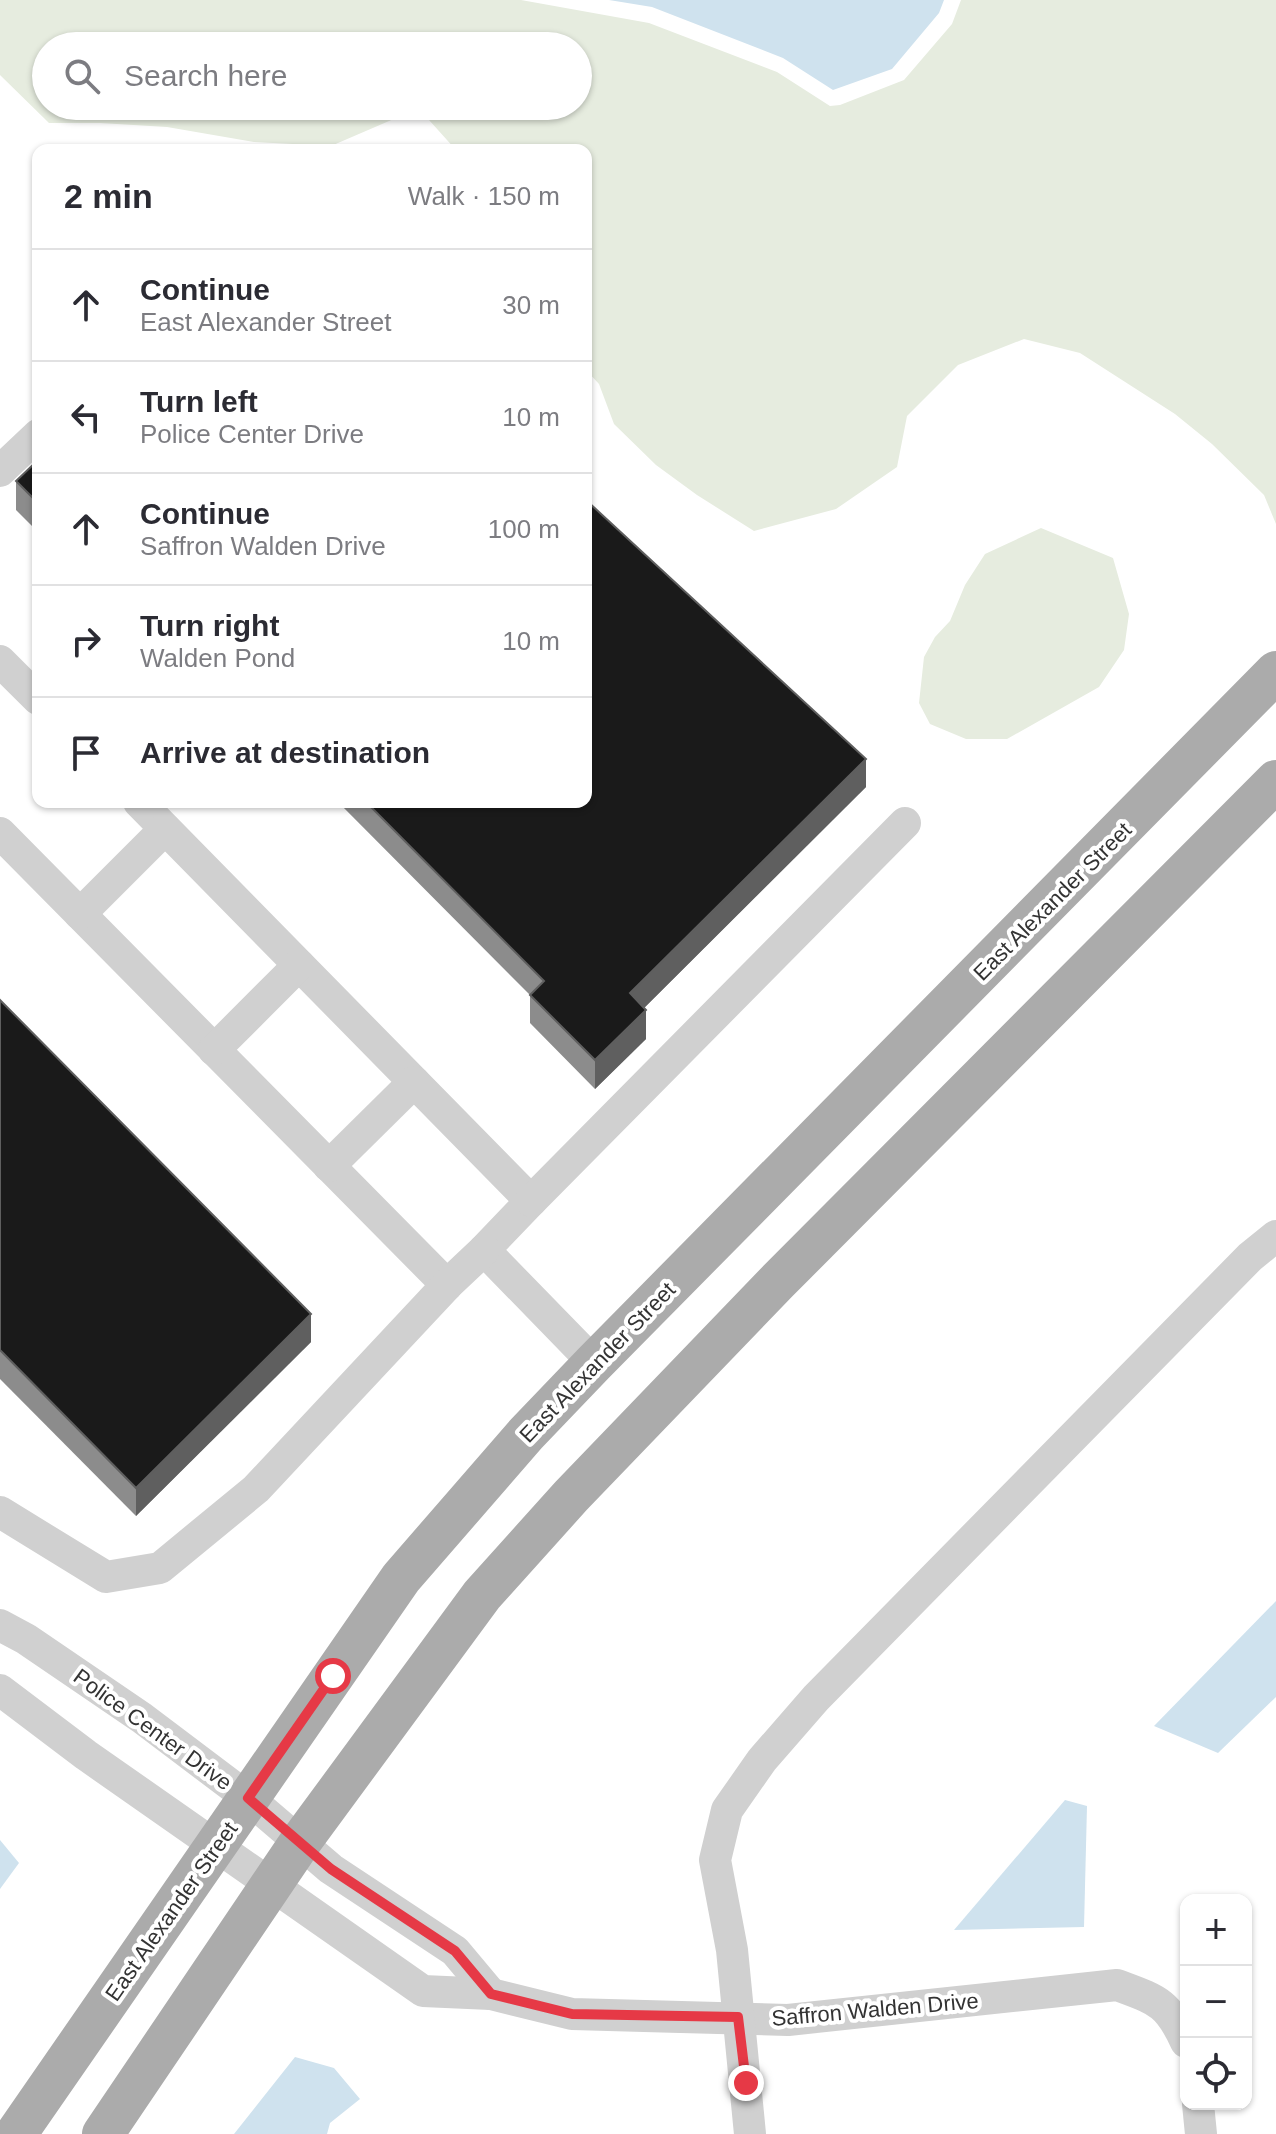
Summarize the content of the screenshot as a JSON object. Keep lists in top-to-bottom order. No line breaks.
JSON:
{"streets":{"main road":["East Alexander Street"],"street":["Police Center Drive","Saffron Walden Drive"]},"crossings":[["East Alexander Street","Police Center Drive"]],"page":{"search":"Search here","heading":["2 min","Walk · 150 m"],"list":[["Continue","East Alexander Street","30 m"],["Turn left","Police Center Drive","10 m"],["Continue","Saffron Walden Drive","100 m"],["Turn right","Walden Pond","10 m"],"Arrive at destination"],"map_buttons":["+","−"]}}
